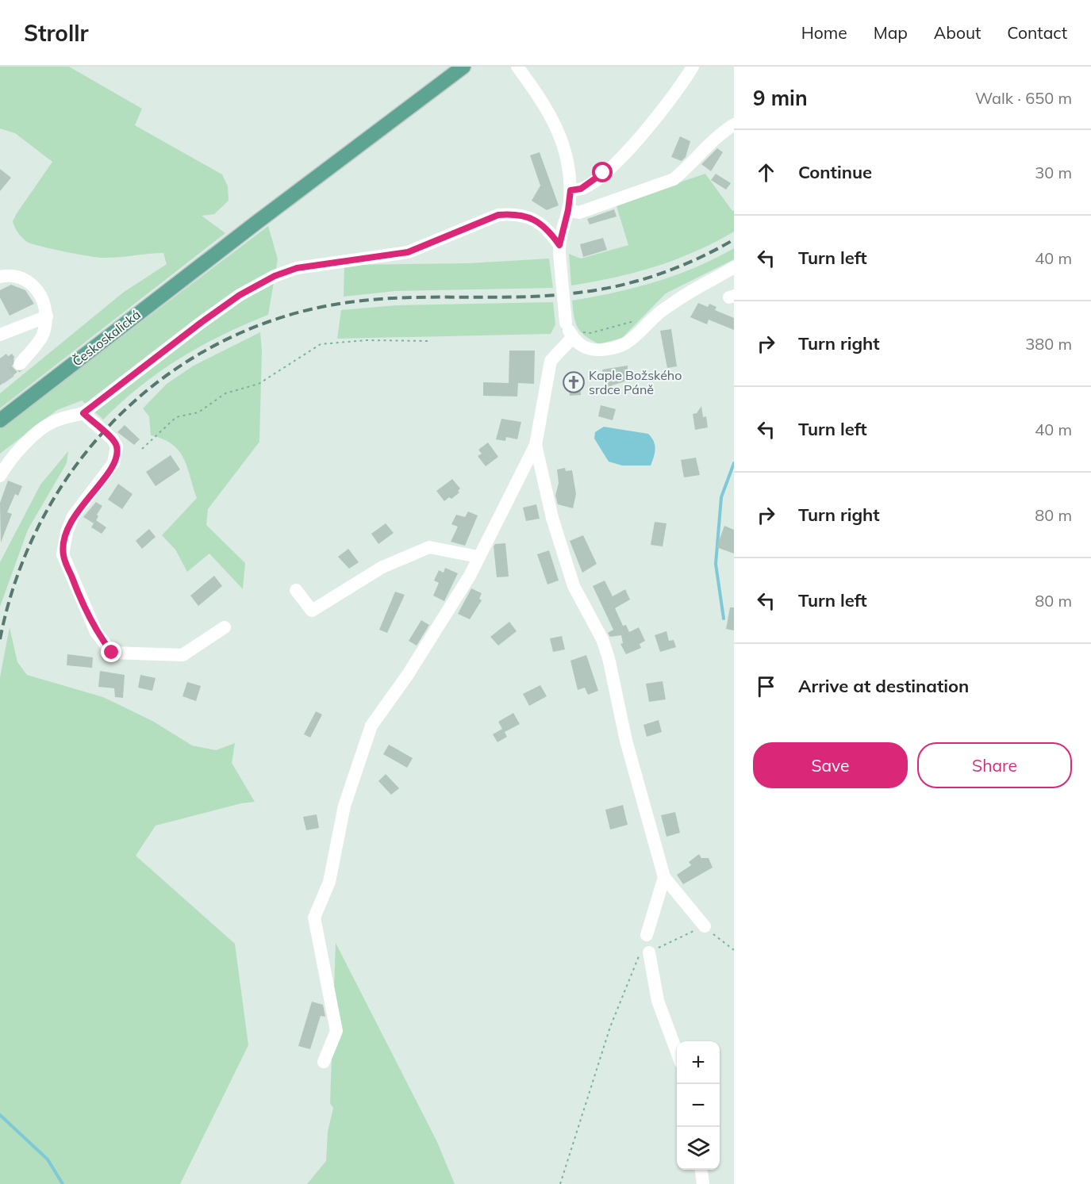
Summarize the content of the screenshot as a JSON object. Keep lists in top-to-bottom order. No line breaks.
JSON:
{"streets":{"main road":["Českoskalická"]},"places":{"church":["Kaple Božského srdce Páně"]},"page":{"header":"Strollr","nav":["Home","Map","About","Contact"],"heading":["9 min","Walk · 650 m"],"list":[["Continue","30 m"],["Turn left","40 m"],["Turn right","380 m"],["Turn left","40 m"],["Turn right","80 m"],["Turn left","80 m"],"Arrive at destination"],"buttons":["Save","Share"],"map_buttons":["+","−"]}}
